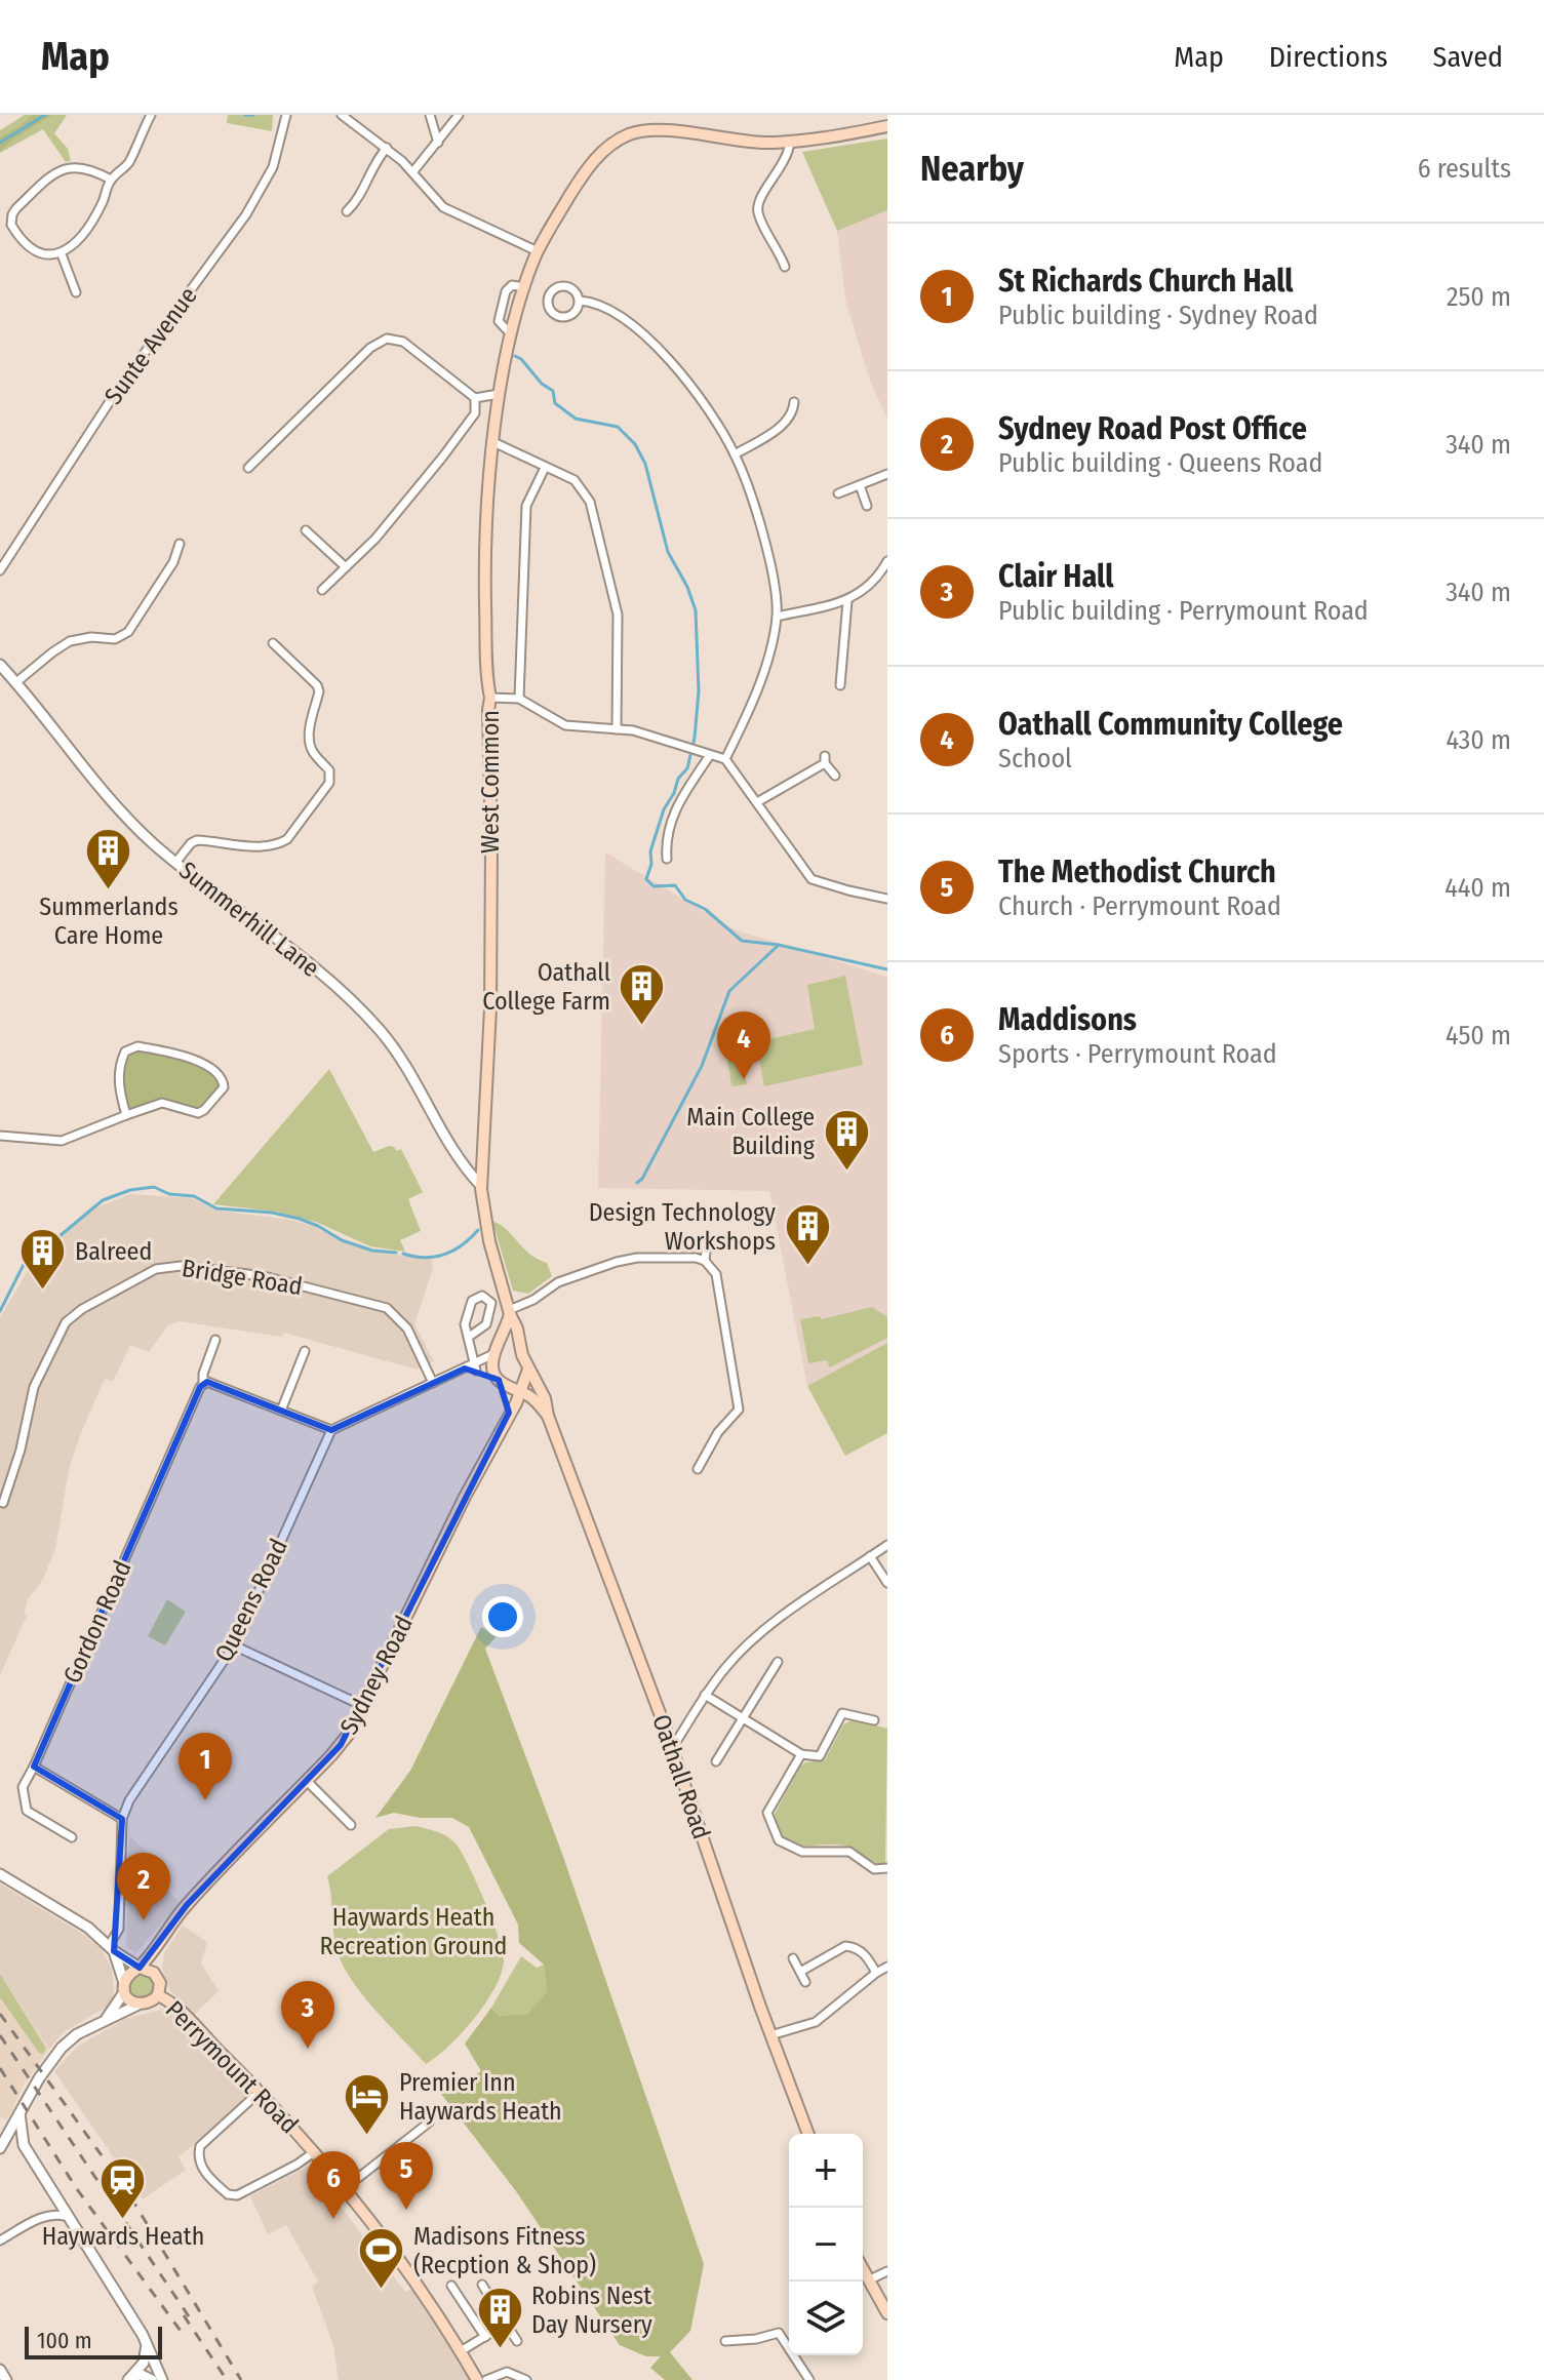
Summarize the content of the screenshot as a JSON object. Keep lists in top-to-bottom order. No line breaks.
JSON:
{"streets":{"main road":["West Common","Sydney Road","Oathall Road","Perrymount Road"],"street":["Sunte Avenue","Summerhill Lane","Bridge Road","Queens Road","Gordon Road"]},"crossings":[["West Common","Summerhill Lane"],["West Common","Oathall Road"],["Sydney Road","Perrymount Road"]],"parks":["Haywards Heath Recreation Ground"],"places":{"building":["Summerlands Care Home","Oathall College Farm","Main College Building","Design Technology Workshops","Balreed","Robins Nest Day Nursery"],"hotel":["Premier Inn Haywards Heath"],"station":["Haywards Heath"],"sports":["Madisons Fitness (Recption & Shop)"]},"scale_bar":"100 m","page":{"header":"Map","nav":["Map","Directions","Saved"],"heading":["Nearby","6 results"],"list":[{"mark":"1","name":"St Richards Church Hall","note":"Public building · Sydney Road","value":"250 m"},{"mark":"2","name":"Sydney Road Post Office","note":"Public building · Queens Road","value":"340 m"},{"mark":"3","name":"Clair Hall","note":"Public building · Perrymount Road","value":"340 m"},{"mark":"4","name":"Oathall Community College","note":"School","value":"430 m"},{"mark":"5","name":"The Methodist Church","note":"Church · Perrymount Road","value":"440 m"},{"mark":"6","name":"Maddisons","note":"Sports · Perrymount Road","value":"450 m"}],"pins":["4","1","2","3","5","6"],"map_buttons":["+","−"],"scale":"100 m"}}
